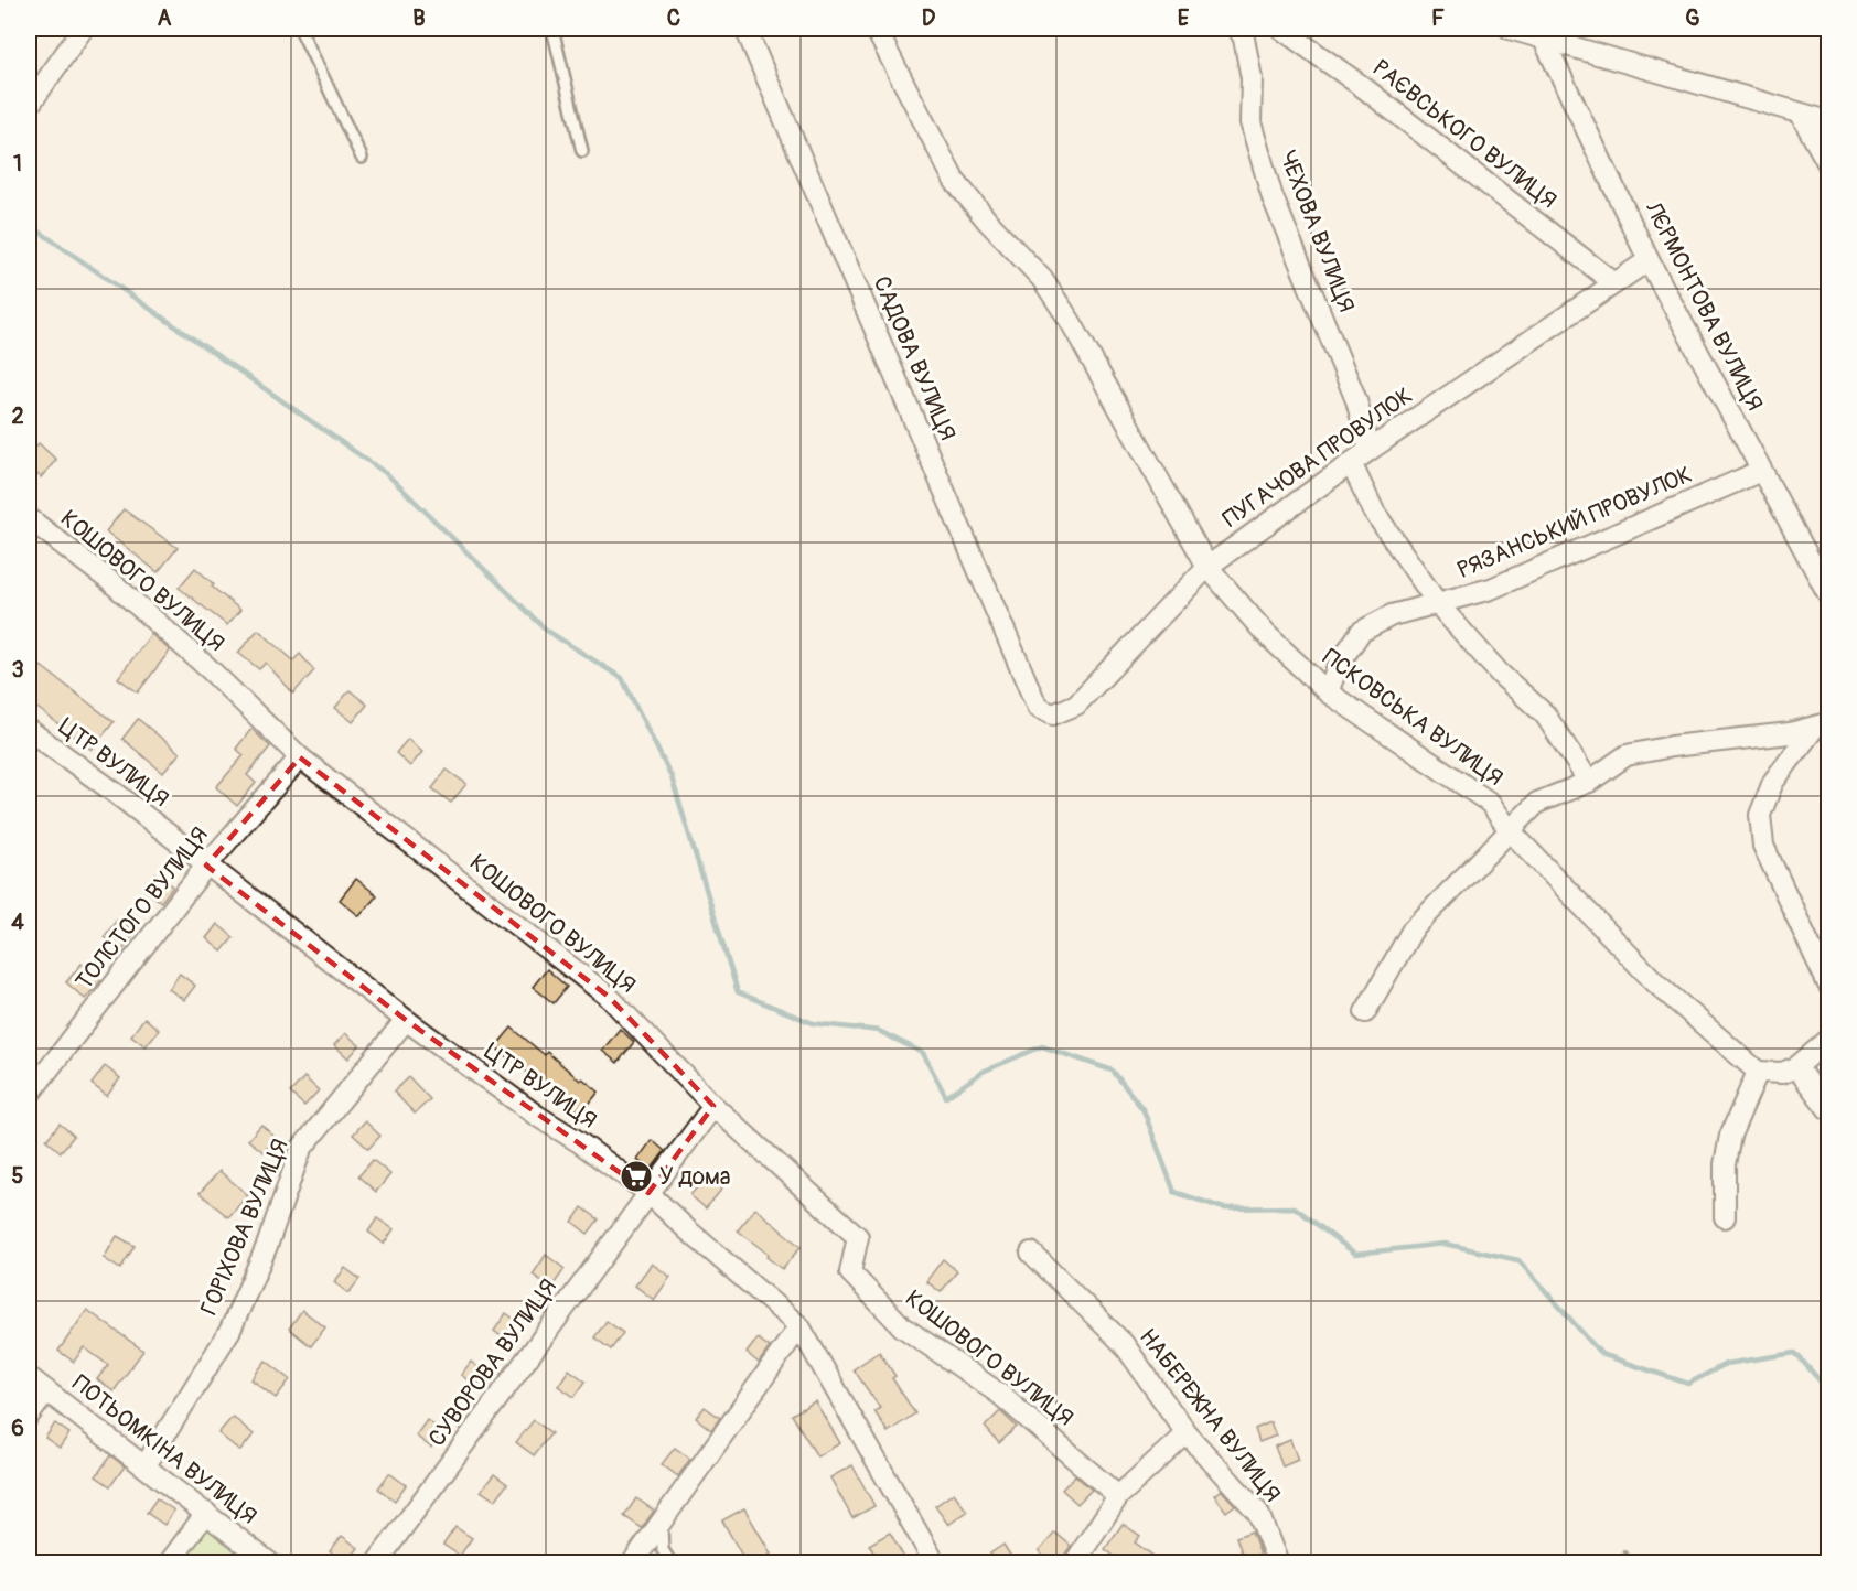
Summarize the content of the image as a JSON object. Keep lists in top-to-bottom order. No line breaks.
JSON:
{"streets":{"street":["РАЄВСЬКОГО ВУЛИЦЯ","ЧЕХОВА ВУЛИЦЯ","ЛЄРМОНТОВА ВУЛИЦЯ","САДОВА ВУЛИЦЯ","ПУГАЧОВА ПРОВУЛОК","РЯЗАНСЬКИЙ ПРОВУЛОК","КОШОВОГО ВУЛИЦЯ","ПСКОВСЬКА ВУЛИЦЯ","ЦТР ВУЛИЦЯ","ТОЛСТОГО ВУЛИЦЯ","ГОРІХОВА ВУЛИЦЯ","СУВОРОВА ВУЛИЦЯ","НАБЕРЕЖНА ВУЛИЦЯ","ПОТЬОМКІНА ВУЛИЦЯ"]},"crossings":[["РАЄВСЬКОГО ВУЛИЦЯ","ПУГАЧОВА ПРОВУЛОК"],["ЧЕХОВА ВУЛИЦЯ","ПУГАЧОВА ПРОВУЛОК"],["ЛЄРМОНТОВА ВУЛИЦЯ","ПУГАЧОВА ПРОВУЛОК"],["ЛЄРМОНТОВА ВУЛИЦЯ","РЯЗАНСЬКИЙ ПРОВУЛОК"],["САДОВА ВУЛИЦЯ","ПУГАЧОВА ПРОВУЛОК"],["ПУГАЧОВА ПРОВУЛОК","ПСКОВСЬКА ВУЛИЦЯ"],["РЯЗАНСЬКИЙ ПРОВУЛОК","ПСКОВСЬКА ВУЛИЦЯ"],["КОШОВОГО ВУЛИЦЯ","ТОЛСТОГО ВУЛИЦЯ"],["КОШОВОГО ВУЛИЦЯ","СУВОРОВА ВУЛИЦЯ"],["ЦТР ВУЛИЦЯ","ТОЛСТОГО ВУЛИЦЯ"],["ЦТР ВУЛИЦЯ","ГОРІХОВА ВУЛИЦЯ"],["ЦТР ВУЛИЦЯ","СУВОРОВА ВУЛИЦЯ"],["ГОРІХОВА ВУЛИЦЯ","ПОТЬОМКІНА ВУЛИЦЯ"]],"places":{"supermarket":["У дома"]},"grid":{"columns":["A","B","C","D","E","F","G"],"rows":["1","2","3","4","5","6"]}}
